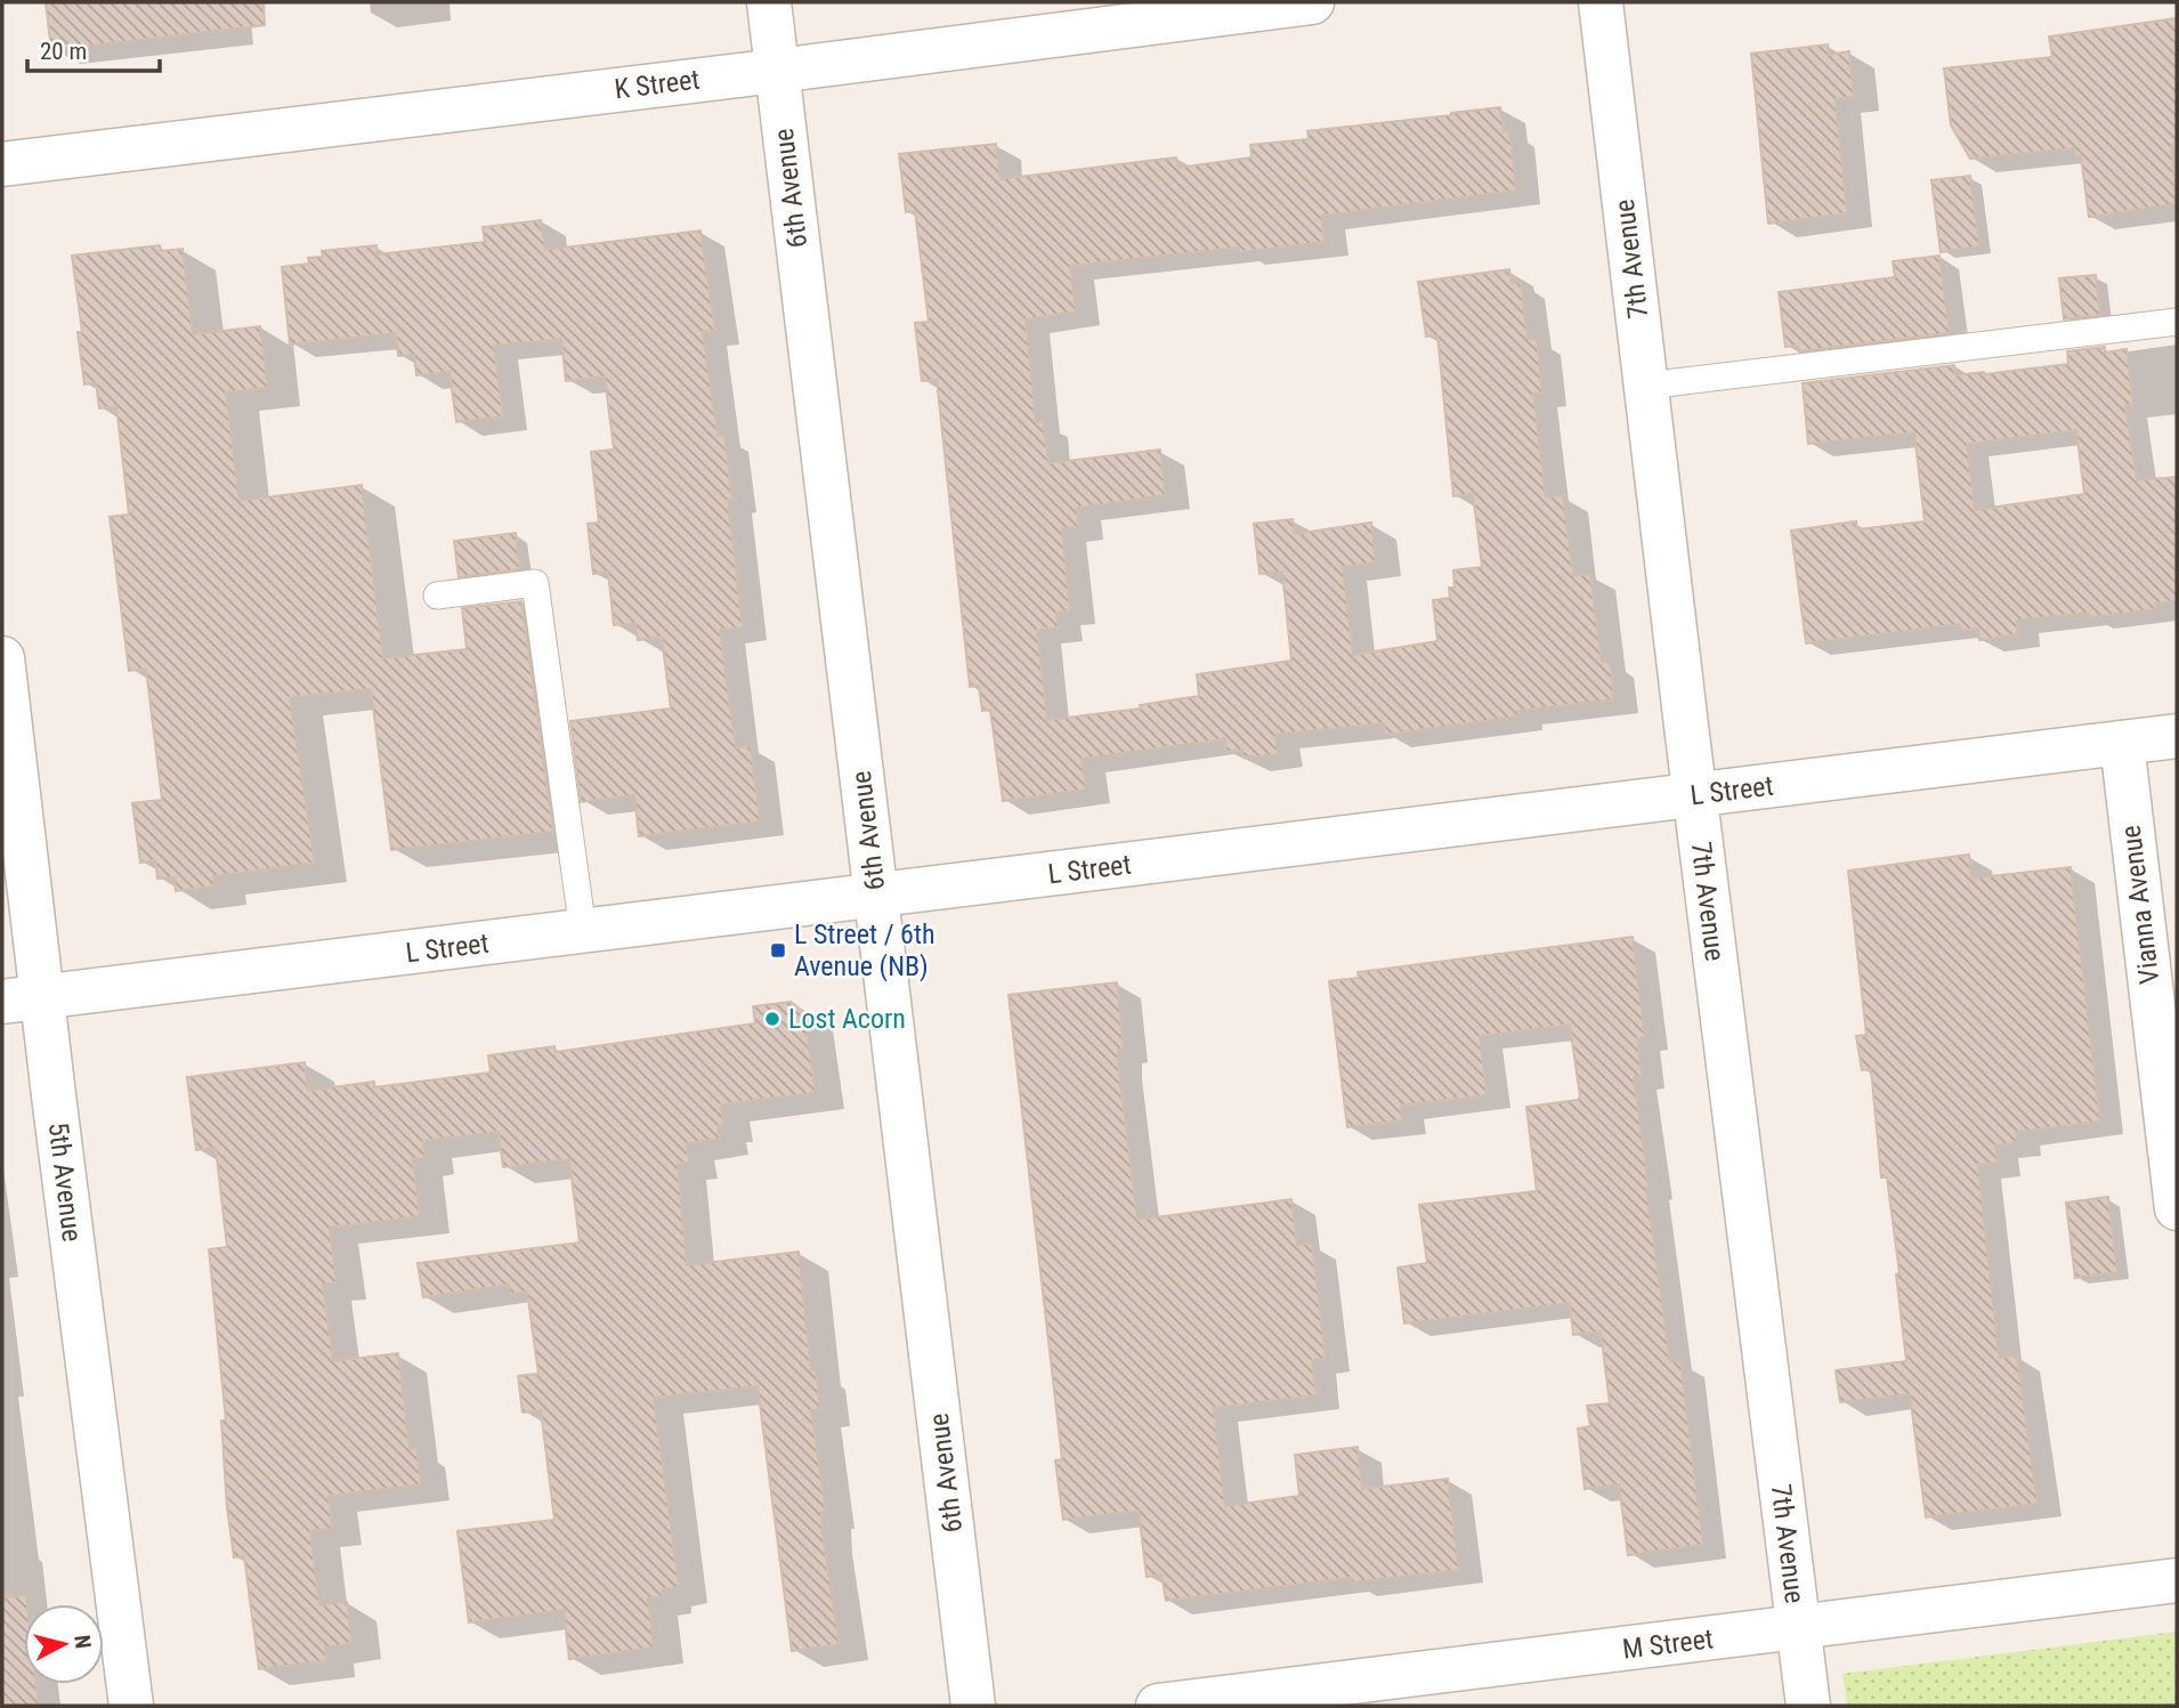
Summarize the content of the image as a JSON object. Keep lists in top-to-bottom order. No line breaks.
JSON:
{"streets":{"street":["K Street","6th Avenue","7th Avenue","L Street","Vianna Avenue","5th Avenue","M Street"]},"crossings":[["K Street","6th Avenue"],["6th Avenue","L Street"],["7th Avenue","L Street"],["7th Avenue","M Street"],["L Street","Vianna Avenue"],["L Street","5th Avenue"]],"places":{"transit":["L Street / 6th Avenue (NB)"],"other":["Lost Acorn"]},"scale_bar":"20 m","north":"right"}
